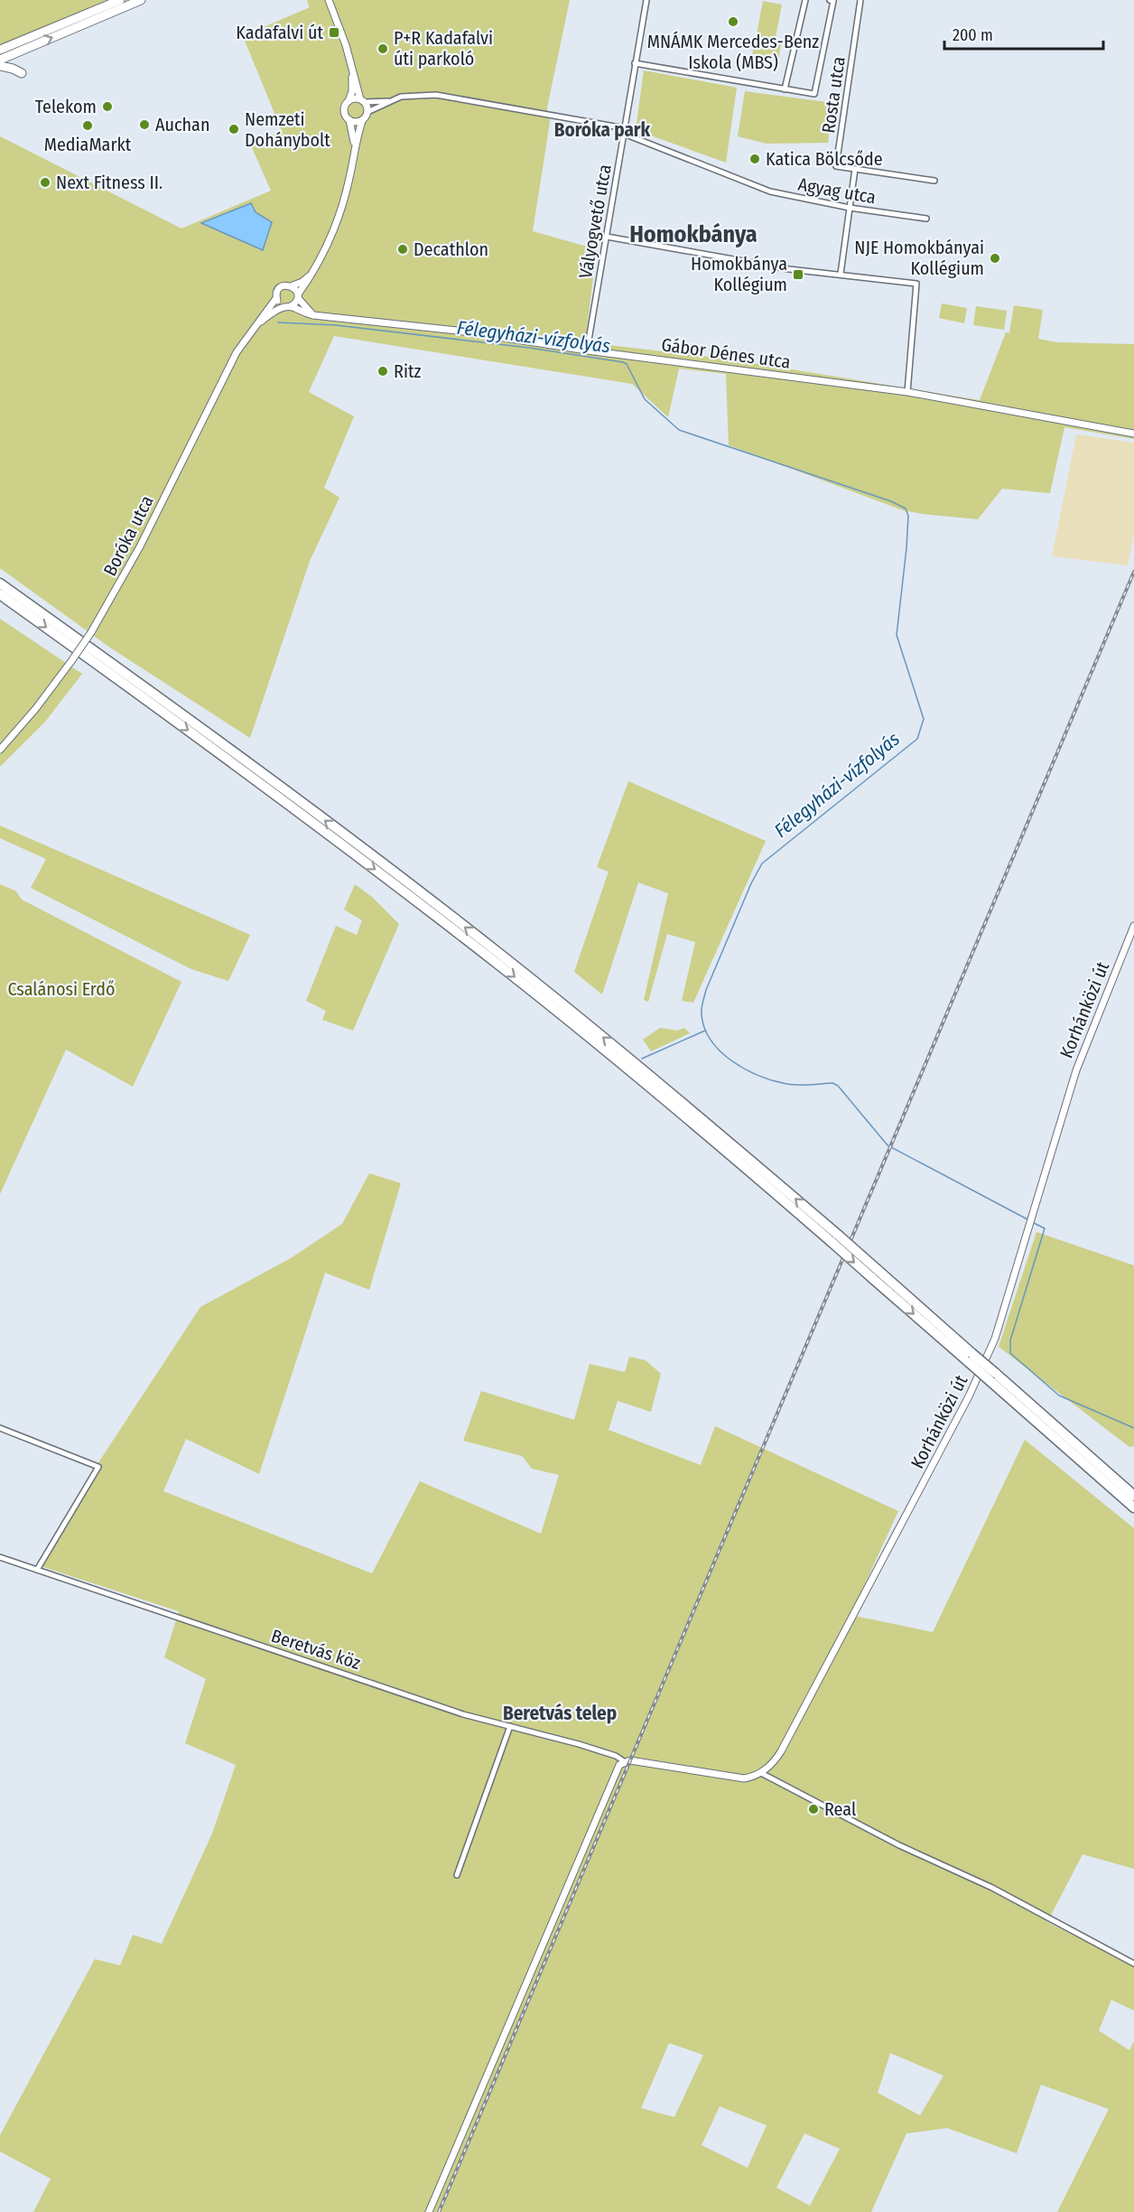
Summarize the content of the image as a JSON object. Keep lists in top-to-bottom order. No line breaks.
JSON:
{"streets":{"street":["Rosta utca","Agyag utca","Vályogvető utca","Gábor Dénes utca","Boróka utca","Korhánközi út","Beretvás köz"]},"crossings":[["Agyag utca","Vályogvető utca"],["Vályogvető utca","Gábor Dénes utca"],["Gábor Dénes utca","Boróka utca"]],"districts":["Boróka park","Homokbánya","Beretvás telep"],"water":["Félegyházi-vízfolyás"],"parks":["Csalánosi Erdő"],"places":{"other":["MNÁMK Mercedes-Benz Iskola (MBS)","P+R Kadafalvi úti parkoló","Telekom","Auchan","MediaMarkt","Nemzeti Dohánybolt","Katica Bölcsőde","Next Fitness II.","Decathlon","NJE Homokbányai Kollégium","Ritz","Real"],"transit":["Kadafalvi út","Homokbánya Kollégium"]},"scale_bar":"200 m"}
